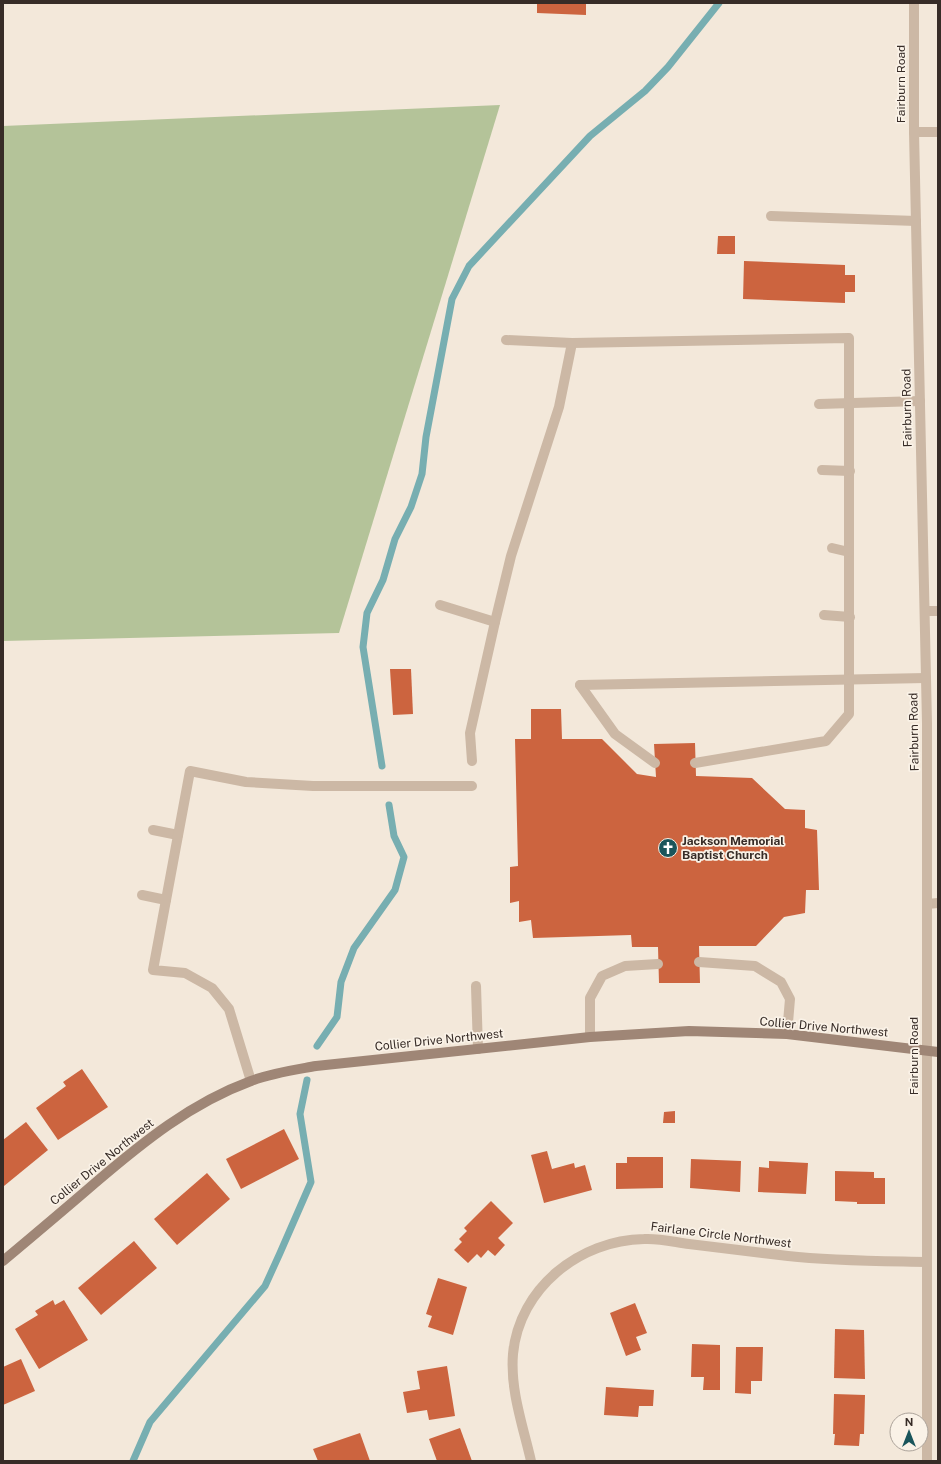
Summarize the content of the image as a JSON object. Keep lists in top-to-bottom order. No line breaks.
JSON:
{"streets":{"main road":["Collier Drive Northwest"],"street":["Fairburn Road","Fairlane Circle Northwest"]},"crossings":[["Fairburn Road","Collier Drive Northwest"],["Fairburn Road","Fairlane Circle Northwest"]],"places":{"church":["Jackson Memorial Baptist Church"]},"north":"top"}
